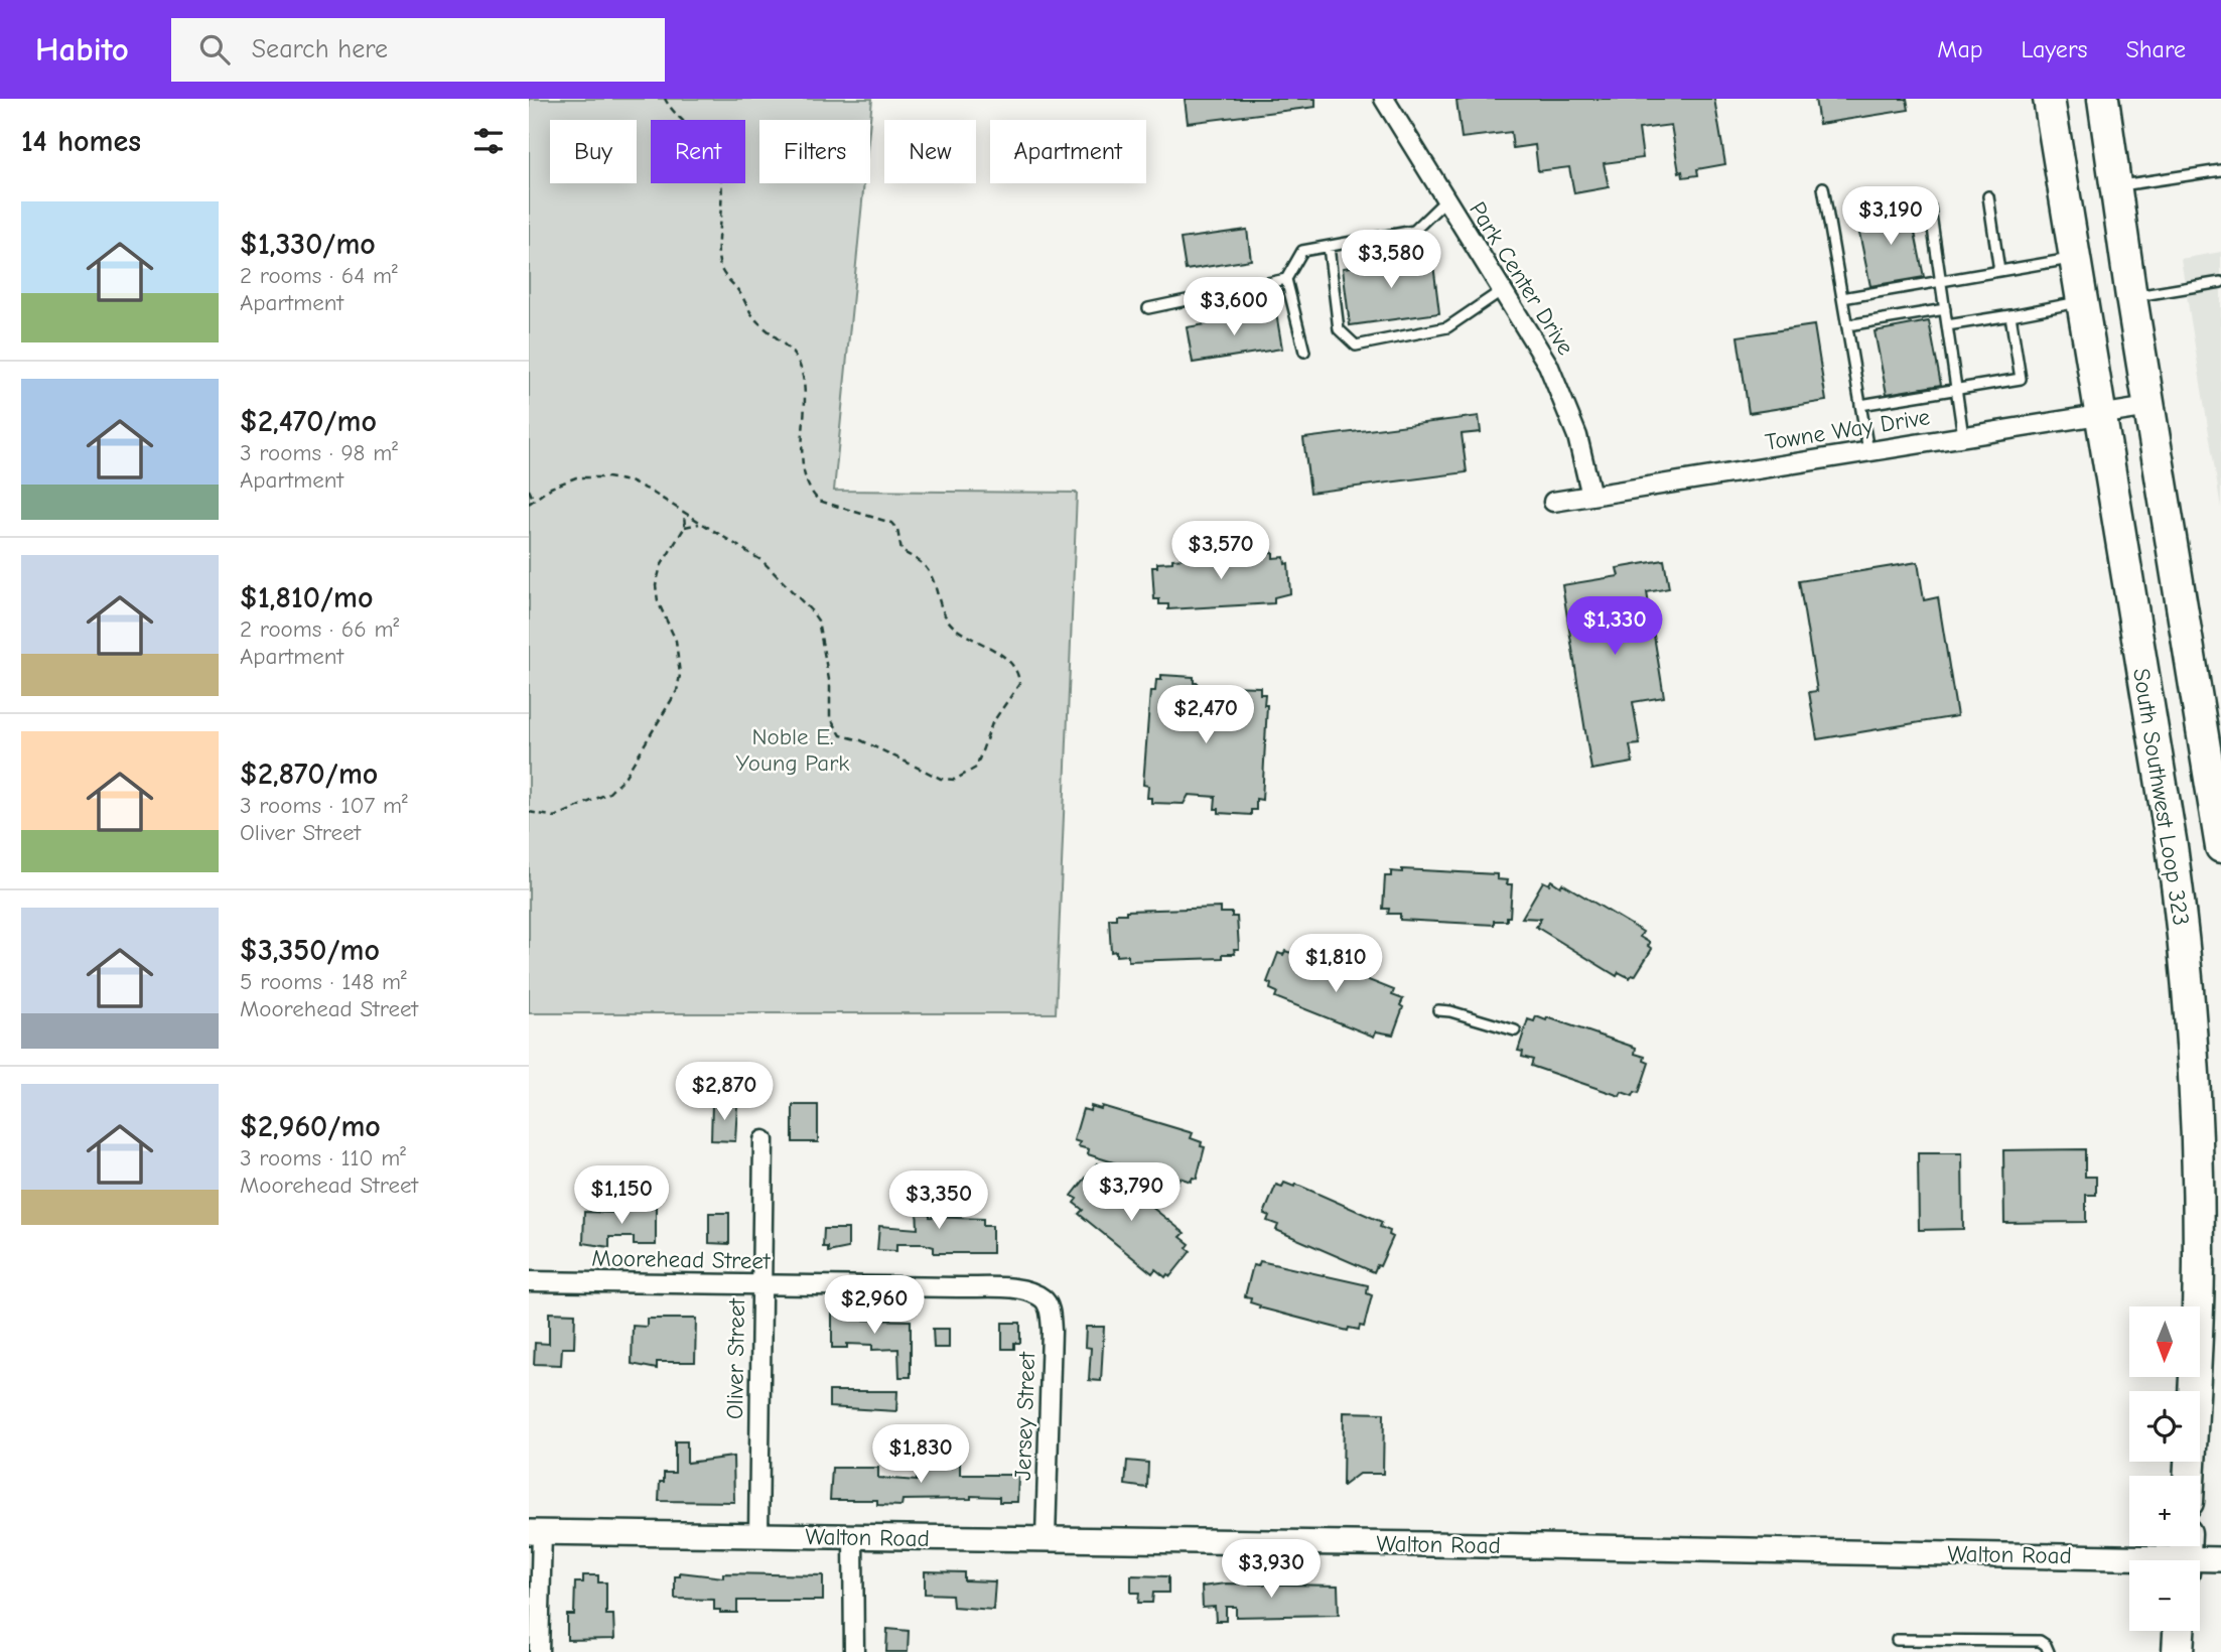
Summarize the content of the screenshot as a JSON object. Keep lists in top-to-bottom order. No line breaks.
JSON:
{"streets":{"highway":["South Southwest Loop 323"],"street":["Park Center Drive","Towne Way Drive","Moorehead Street","Oliver Street","Jersey Street","Walton Road"]},"crossings":[["Park Center Drive","Towne Way Drive"],["Towne Way Drive","South Southwest Loop 323"],["Moorehead Street","Oliver Street"],["Moorehead Street","Jersey Street"],["Oliver Street","Walton Road"],["Jersey Street","Walton Road"]],"parks":["Noble E. Young Park"],"north":"bottom","page":{"header":"Habito","search":"Search here","nav":["Map","Layers","Share"],"heading":"14 homes","chip":["Buy","Rent","Filters","New","Apartment"],"list":[{"name":"$1,330/mo","note":"2 rooms · 64 m² · Apartment"},{"name":"$2,470/mo","note":"3 rooms · 98 m² · Apartment"},{"name":"$1,810/mo","note":"2 rooms · 66 m² · Apartment"},{"name":"$2,870/mo","note":"3 rooms · 107 m² · Oliver Street"},{"name":"$3,350/mo","note":"5 rooms · 148 m² · Moorehead Street"},{"name":"$2,960/mo","note":"3 rooms · 110 m² · Moorehead Street"}],"price":["$3,190","$3,580","$3,600","$3,570","$1,330","$2,470","$1,810","$2,870","$3,790","$1,150","$3,350","$2,960","$1,830","$3,930"],"map_buttons":["+","−"]}}
